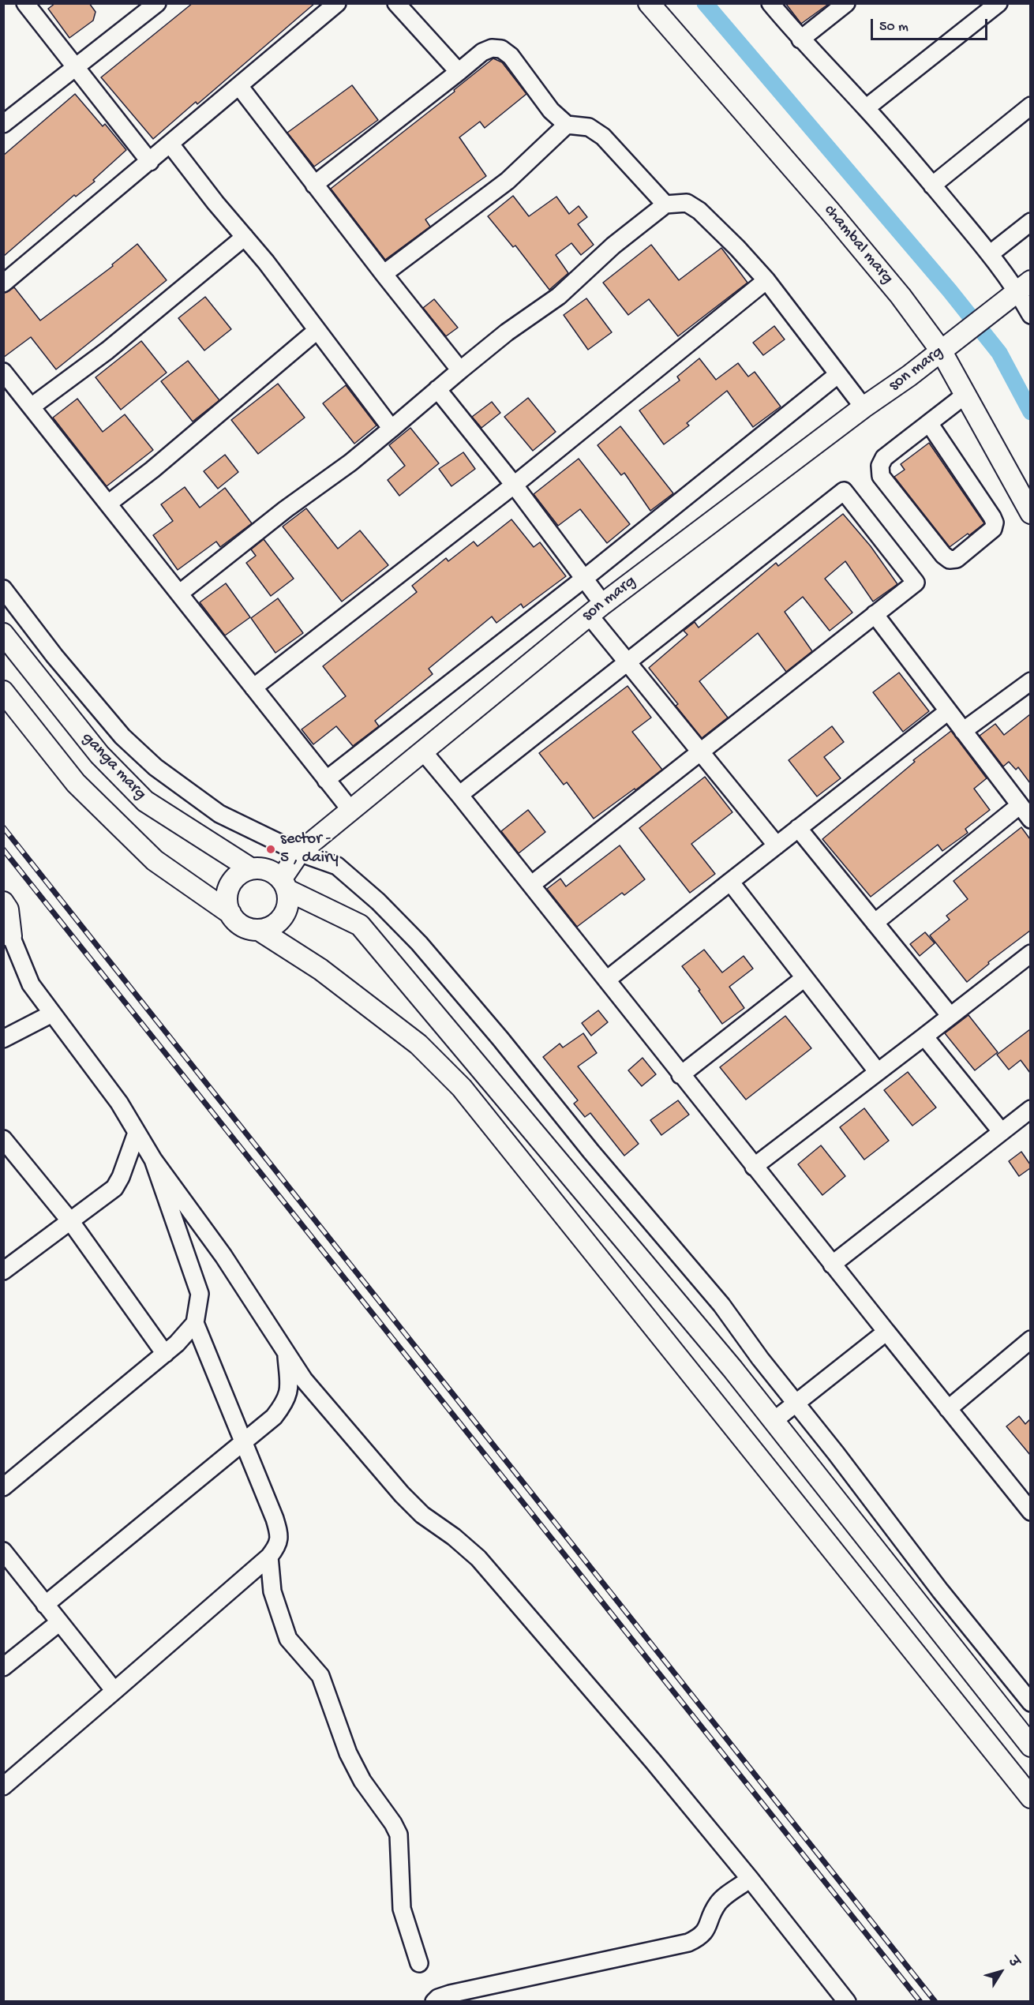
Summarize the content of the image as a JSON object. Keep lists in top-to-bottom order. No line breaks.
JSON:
{"streets":{"street":["chambal marg","son marg","ganga marg"]},"crossings":[["chambal marg","son marg"],["son marg","ganga marg"]],"places":["sector - 5 , dairy"],"scale_bar":"50 m","north":"top right"}
